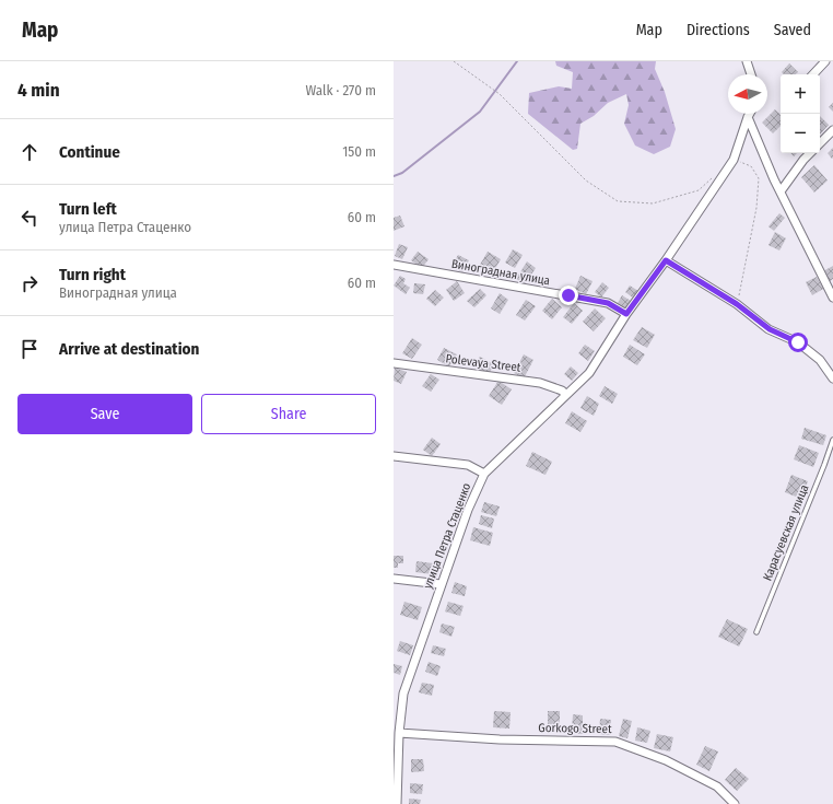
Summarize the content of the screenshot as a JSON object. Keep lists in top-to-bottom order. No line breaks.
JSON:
{"streets":{"street":["Виноградная улица","Polevaya Street","улица Петра Стаценко","Gorkogo Street"],"lane":["Карасуевская улица"]},"crossings":[["Виноградная улица","улица Петра Стаценко"],["Polevaya Street","улица Петра Стаценко"],["улица Петра Стаценко","Gorkogo Street"]],"north":"left","page":{"header":"Map","nav":["Map","Directions","Saved"],"heading":["4 min","Walk · 270 m"],"map_buttons":["+","−"],"list":[["Continue","150 m"],["Turn left","улица Петра Стаценко","60 m"],["Turn right","Виноградная улица","60 m"],"Arrive at destination"],"buttons":["Save","Share"]}}
